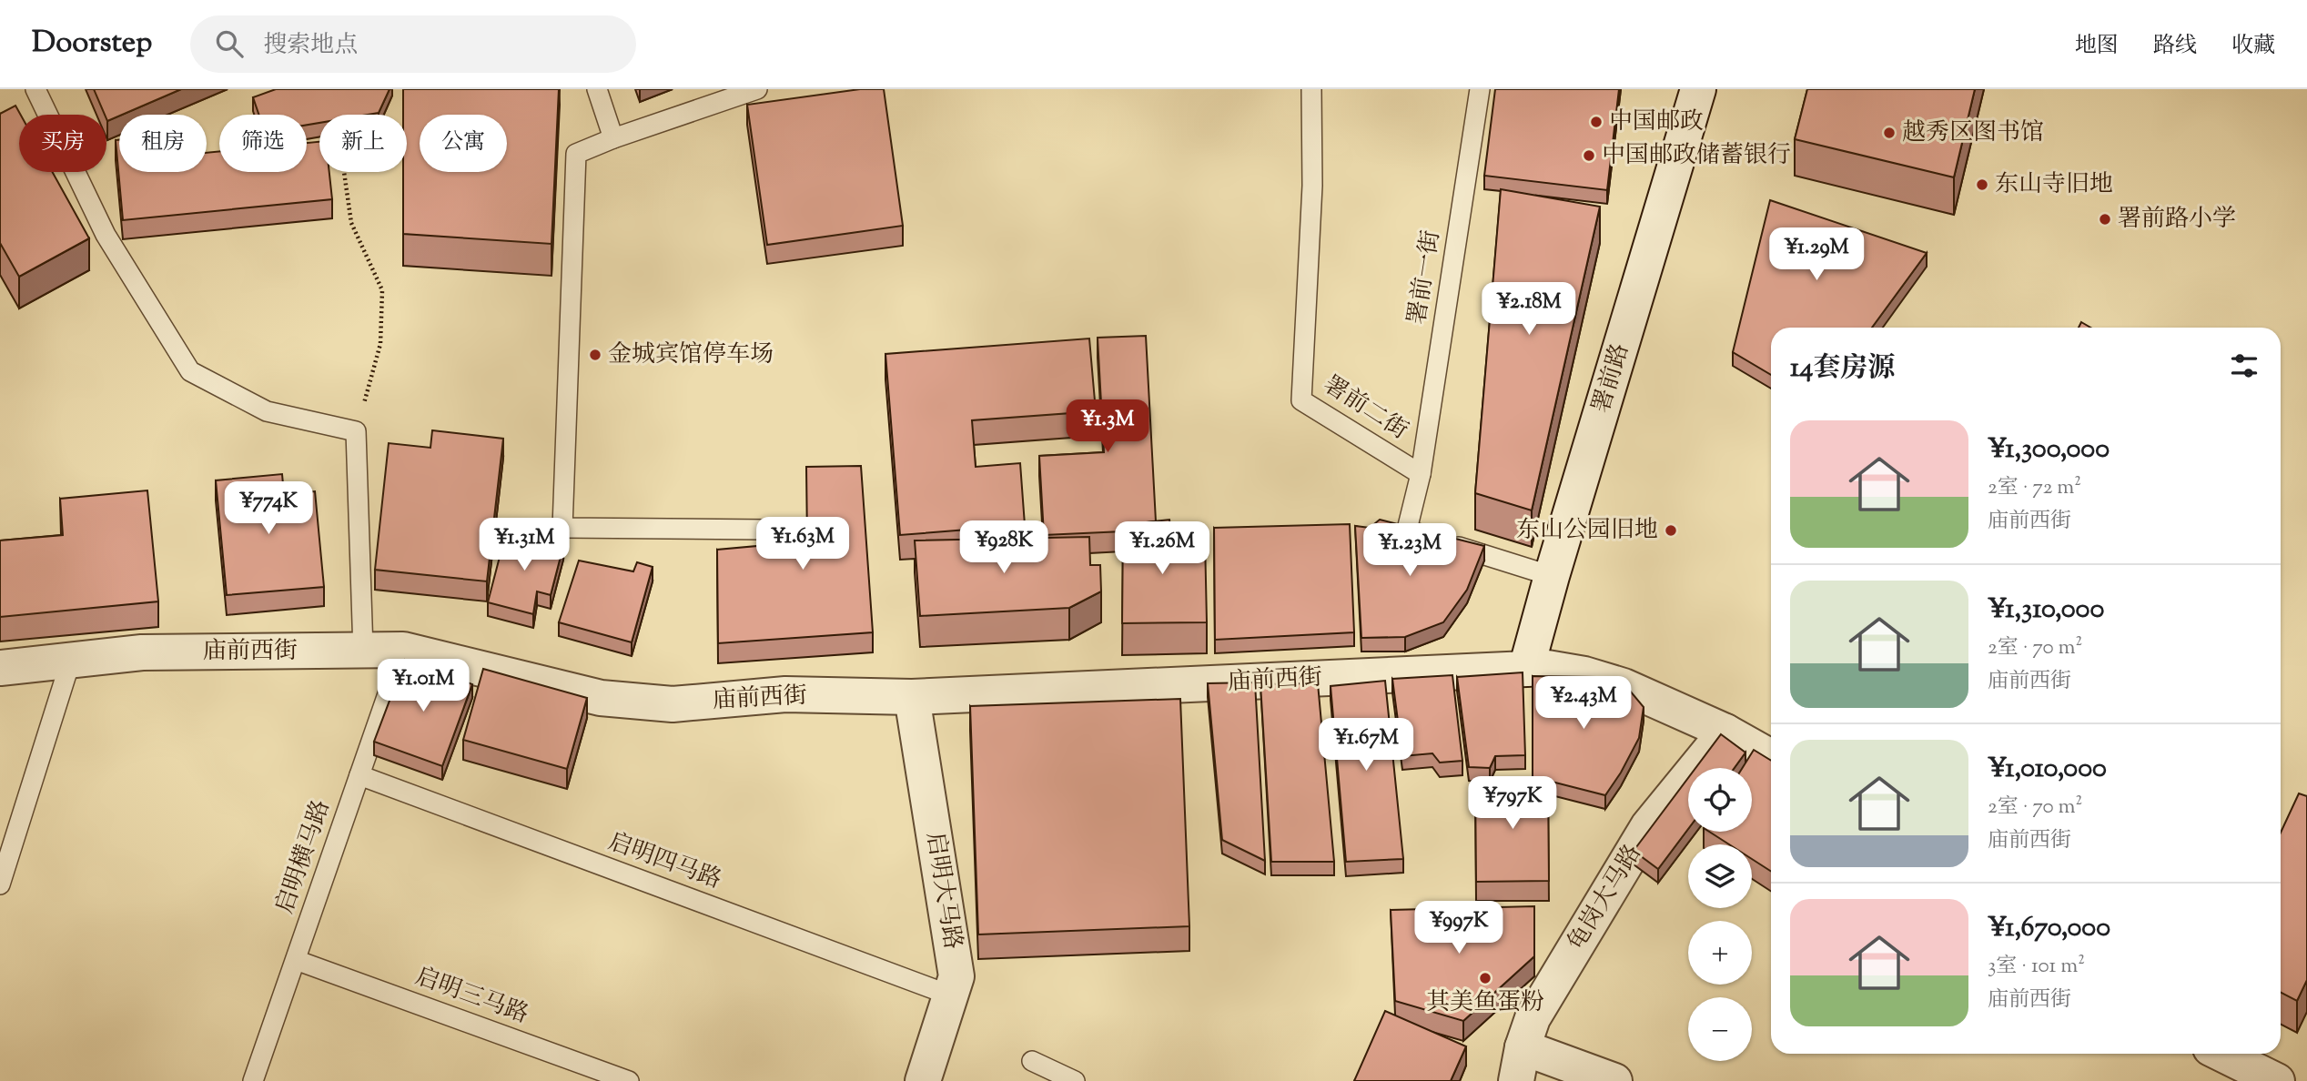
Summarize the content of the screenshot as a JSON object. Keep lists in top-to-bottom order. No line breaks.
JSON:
{"streets":{"street":["署前路","庙前西街","启明大马路","龟岗大马路"],"lane":["署前一街","署前二街","启明横马路","启明四马路","启明三马路"]},"crossings":[["署前一街","署前二街"],["署前路","庙前西街"],["庙前西街","启明横马路"],["庙前西街","启明大马路"],["庙前西街","龟岗大马路"],["启明横马路","启明四马路"],["启明横马路","启明三马路"],["启明四马路","启明大马路"]],"places":["中国邮政","越秀区图书馆","中国邮政储蓄银行","东山寺旧地","署前路小学","金城宾馆停车场","东山公园旧地","其美鱼蛋粉"],"page":{"header":"Doorstep","search":"搜索地点","nav":["地图","路线","收藏"],"chip":["买房","租房","筛选","新上","公寓"],"price":["¥1.29M","¥2.18M","¥1.3M","¥774K","¥1.63M","¥1.31M","¥928K","¥1.26M","¥1.23M","¥1.01M","¥2.43M","¥1.67M","¥797K","¥997K"],"heading":"14套房源","list":[{"name":"¥1,300,000","note":"2室 · 72 m² · 庙前西街"},{"name":"¥1,310,000","note":"2室 · 70 m² · 庙前西街"},{"name":"¥1,010,000","note":"2室 · 70 m² · 庙前西街"},{"name":"¥1,670,000","note":"3室 · 101 m² · 庙前西街"}],"map_buttons":["+","−"]}}
